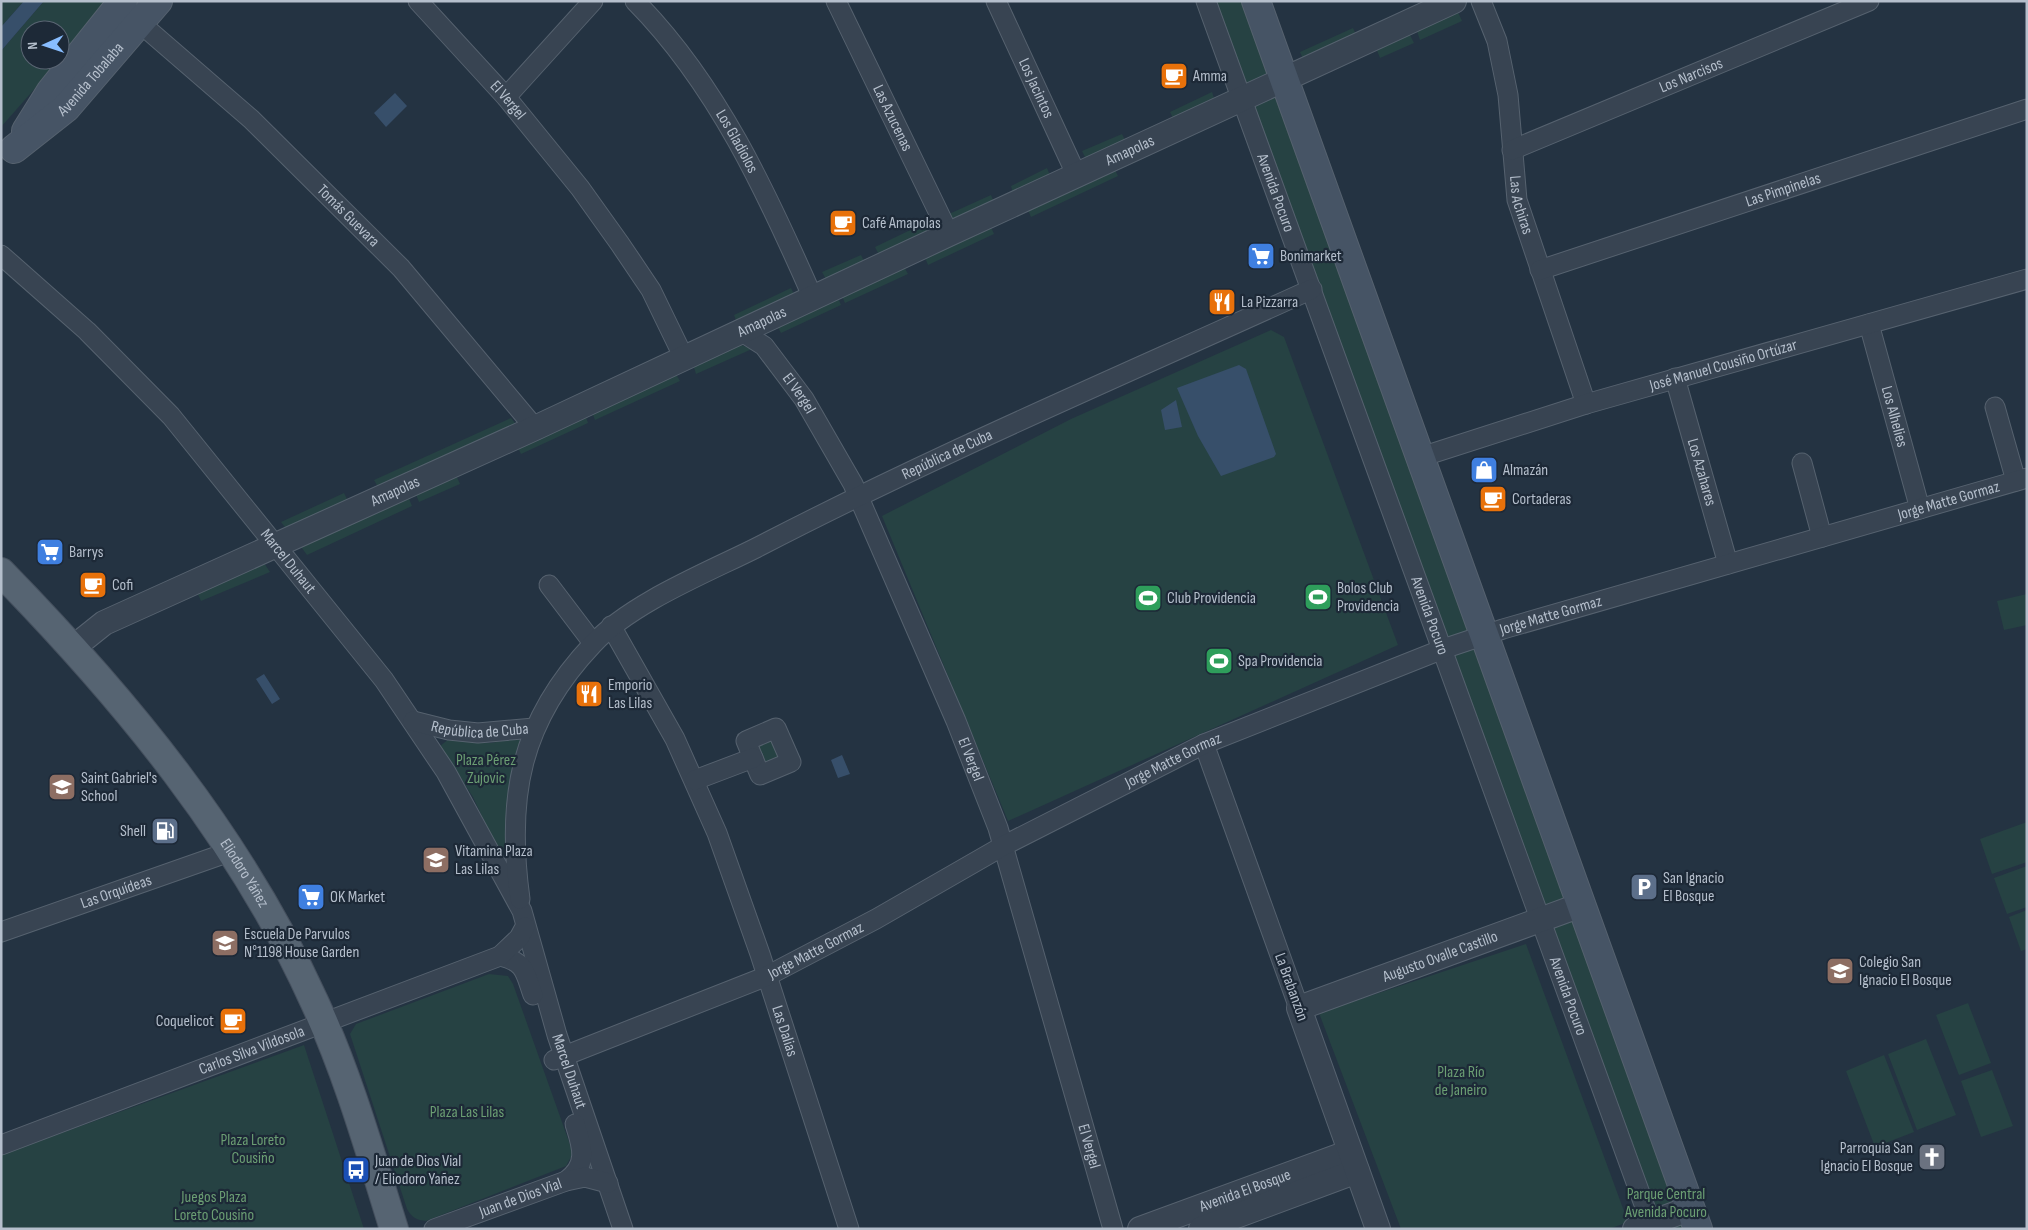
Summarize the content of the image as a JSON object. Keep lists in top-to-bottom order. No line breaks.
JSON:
{"streets":{"main road":["Avenida Tobalaba","Eliodoro Yáñez"],"street":["Los Narcisos","Los Jacintos","El Vergel","Las Azucenas","Los Gladiolos","Amapolas","Las Pimpinelas","Avenida Pocuro","Las Achiras","Tomás Guevara","José Manuel Cousiño Ortúzar","Los Alhelies","República de Cuba","Los Azahares","Jorge Matte Gormaz","Marcel Duhaut","Las Orquídeas","Augusto Ovalle Castillo","La Brabanzón","Las Dalias","Carlos Silva Vildosola","Avenida El Bosque","Juan de Dios Vial"]},"crossings":[["Los Narcisos","Las Achiras"],["Avenida Tobalaba","Tomás Guevara"],["Los Jacintos","Amapolas"],["El Vergel","Amapolas"],["El Vergel","República de Cuba"],["El Vergel","Jorge Matte Gormaz"],["Las Azucenas","Amapolas"],["Los Gladiolos","Amapolas"],["Amapolas","Avenida Pocuro"],["Amapolas","Tomás Guevara"],["Amapolas","Marcel Duhaut"],["Amapolas","Eliodoro Yáñez"],["Las Pimpinelas","Las Achiras"],["Avenida Pocuro","República de Cuba"],["Avenida Pocuro","Jorge Matte Gormaz"],["Avenida Pocuro","Augusto Ovalle Castillo"],["Las Achiras","José Manuel Cousiño Ortúzar"],["José Manuel Cousiño Ortúzar","Los Alhelies"],["José Manuel Cousiño Ortúzar","Los Azahares"],["Los Alhelies","Jorge Matte Gormaz"],["República de Cuba","Marcel Duhaut"],["República de Cuba","Las Dalias"],["Los Azahares","Jorge Matte Gormaz"],["Jorge Matte Gormaz","Marcel Duhaut"],["Jorge Matte Gormaz","La Brabanzón"],["Jorge Matte Gormaz","Las Dalias"],["Marcel Duhaut","Carlos Silva Vildosola"],["Marcel Duhaut","Juan de Dios Vial"],["Eliodoro Yáñez","Las Orquídeas"],["Eliodoro Yáñez","Carlos Silva Vildosola"],["Augusto Ovalle Castillo","La Brabanzón"],["La Brabanzón","Avenida El Bosque"]],"parks":["Plaza Pérez Zujovic","Plaza Río de Janeiro","Plaza Las Lilas","Plaza Loreto Cousiño","Parque Central Avenida Pocuro","Juegos Plaza Loreto Cousiño"],"places":{"cafe":["Amma","Café Amapolas","Cortaderas","Cofi","Coquelicot"],"supermarket":["Bonimarket","Barrys","OK Market"],"restaurant":["La Pizzarra","Emporio Las Lilas"],"shop":["Almazán"],"sports":["Bolos Club Providencia","Club Providencia","Spa Providencia"],"school or university":["Saint Gabriel's School","Vitamina Plaza Las Lilas","Escuela De Parvulos N°1198 House Garden","Colegio San Ignacio El Bosque"],"fuel station":["Shell"],"parking":["San Ignacio El Bosque"],"church":["Parroquia San Ignacio El Bosque"],"bus stop":["Juan de Dios Vial / Eliodoro Yañez"]},"north":"left"}
